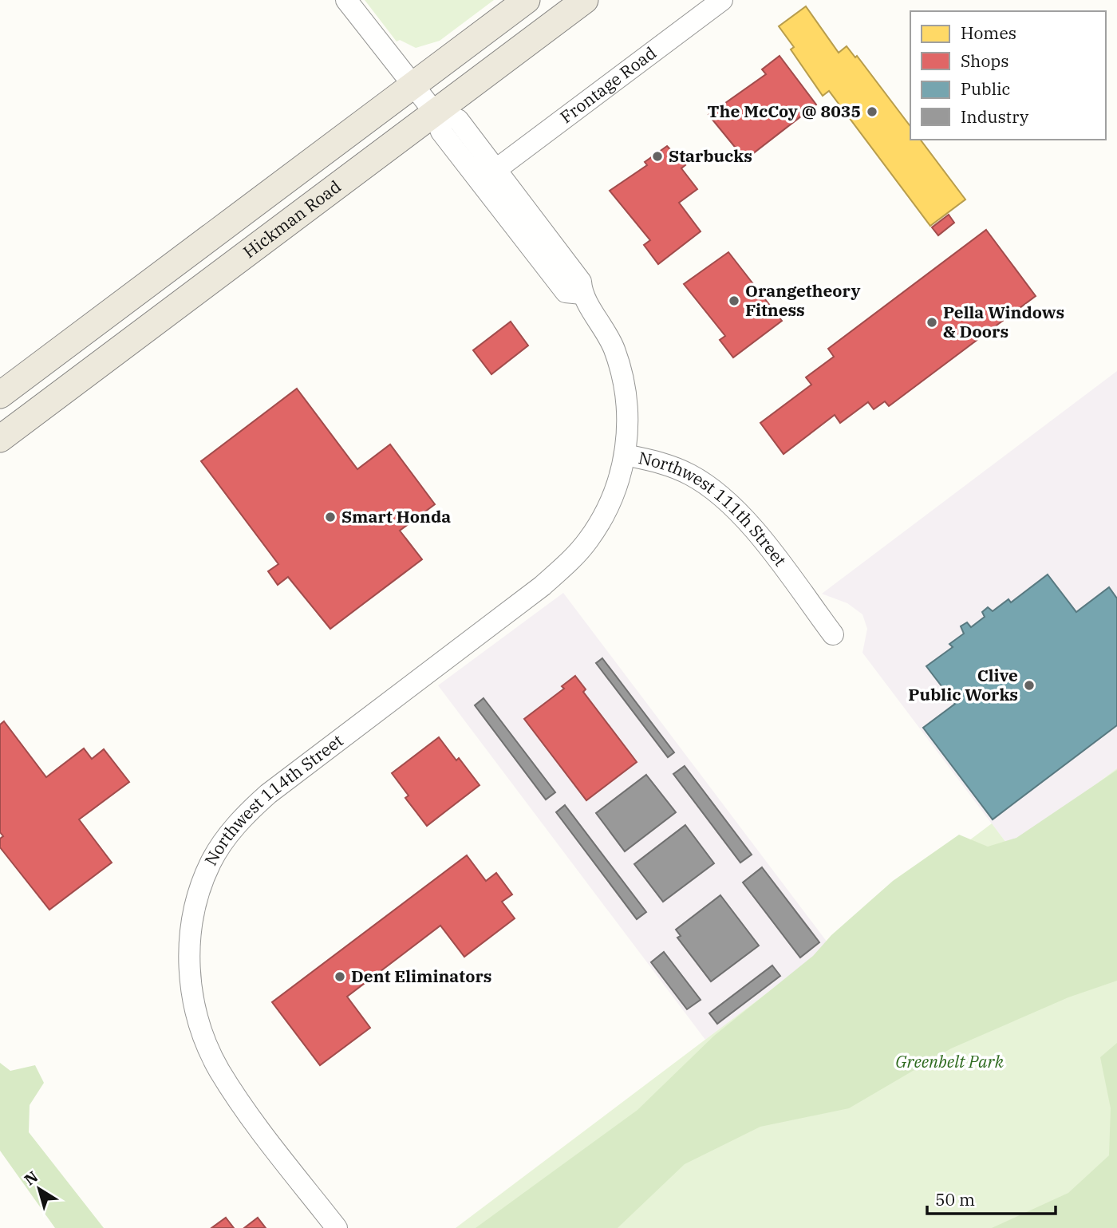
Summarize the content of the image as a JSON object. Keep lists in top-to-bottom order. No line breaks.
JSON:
{"streets":{"main road":["Hickman Road"],"street":["Frontage Road","Northwest 111th Street","Northwest 114th Street"]},"crossings":[["Frontage Road","Northwest 111th Street"],["Hickman Road","Northwest 111th Street"],["Northwest 111th Street","Northwest 114th Street"]],"parks":["Greenbelt Park"],"places":["The McCoy @ 8035","Starbucks","Orangetheory Fitness","Pella Windows & Doors","Smart Honda","Clive Public Works","Dent Eliminators"],"legend":["Homes","Shops","Public","Industry"],"scale_bar":"50 m","north":"top left"}
